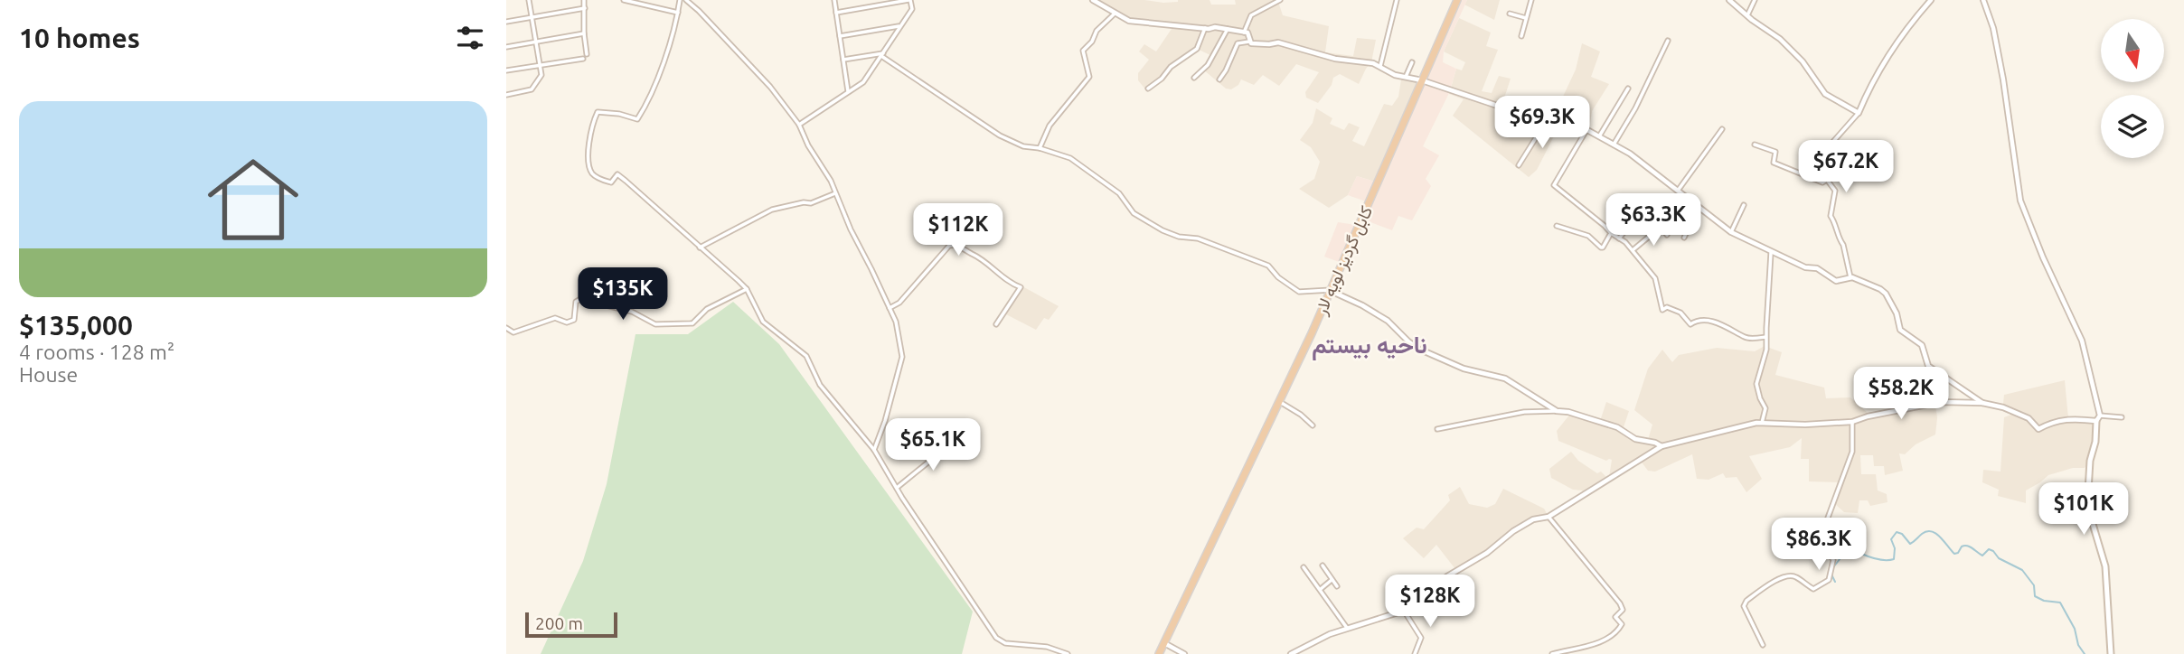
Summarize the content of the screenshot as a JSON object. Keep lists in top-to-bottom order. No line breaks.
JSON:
{"streets":{"highway":["کابل گردیز لویه لار"]},"districts":["ناحیه بیستم"],"scale_bar":"200 m","north":"bottom","page":{"heading":"10 homes","list":[{"name":"$135,000","note":"4 rooms · 128 m² · House"}],"price":["$69.3K","$67.2K","$63.3K","$112K","$135K","$58.2K","$65.1K","$101K","$86.3K","$128K"],"scale":"200 m"}}
